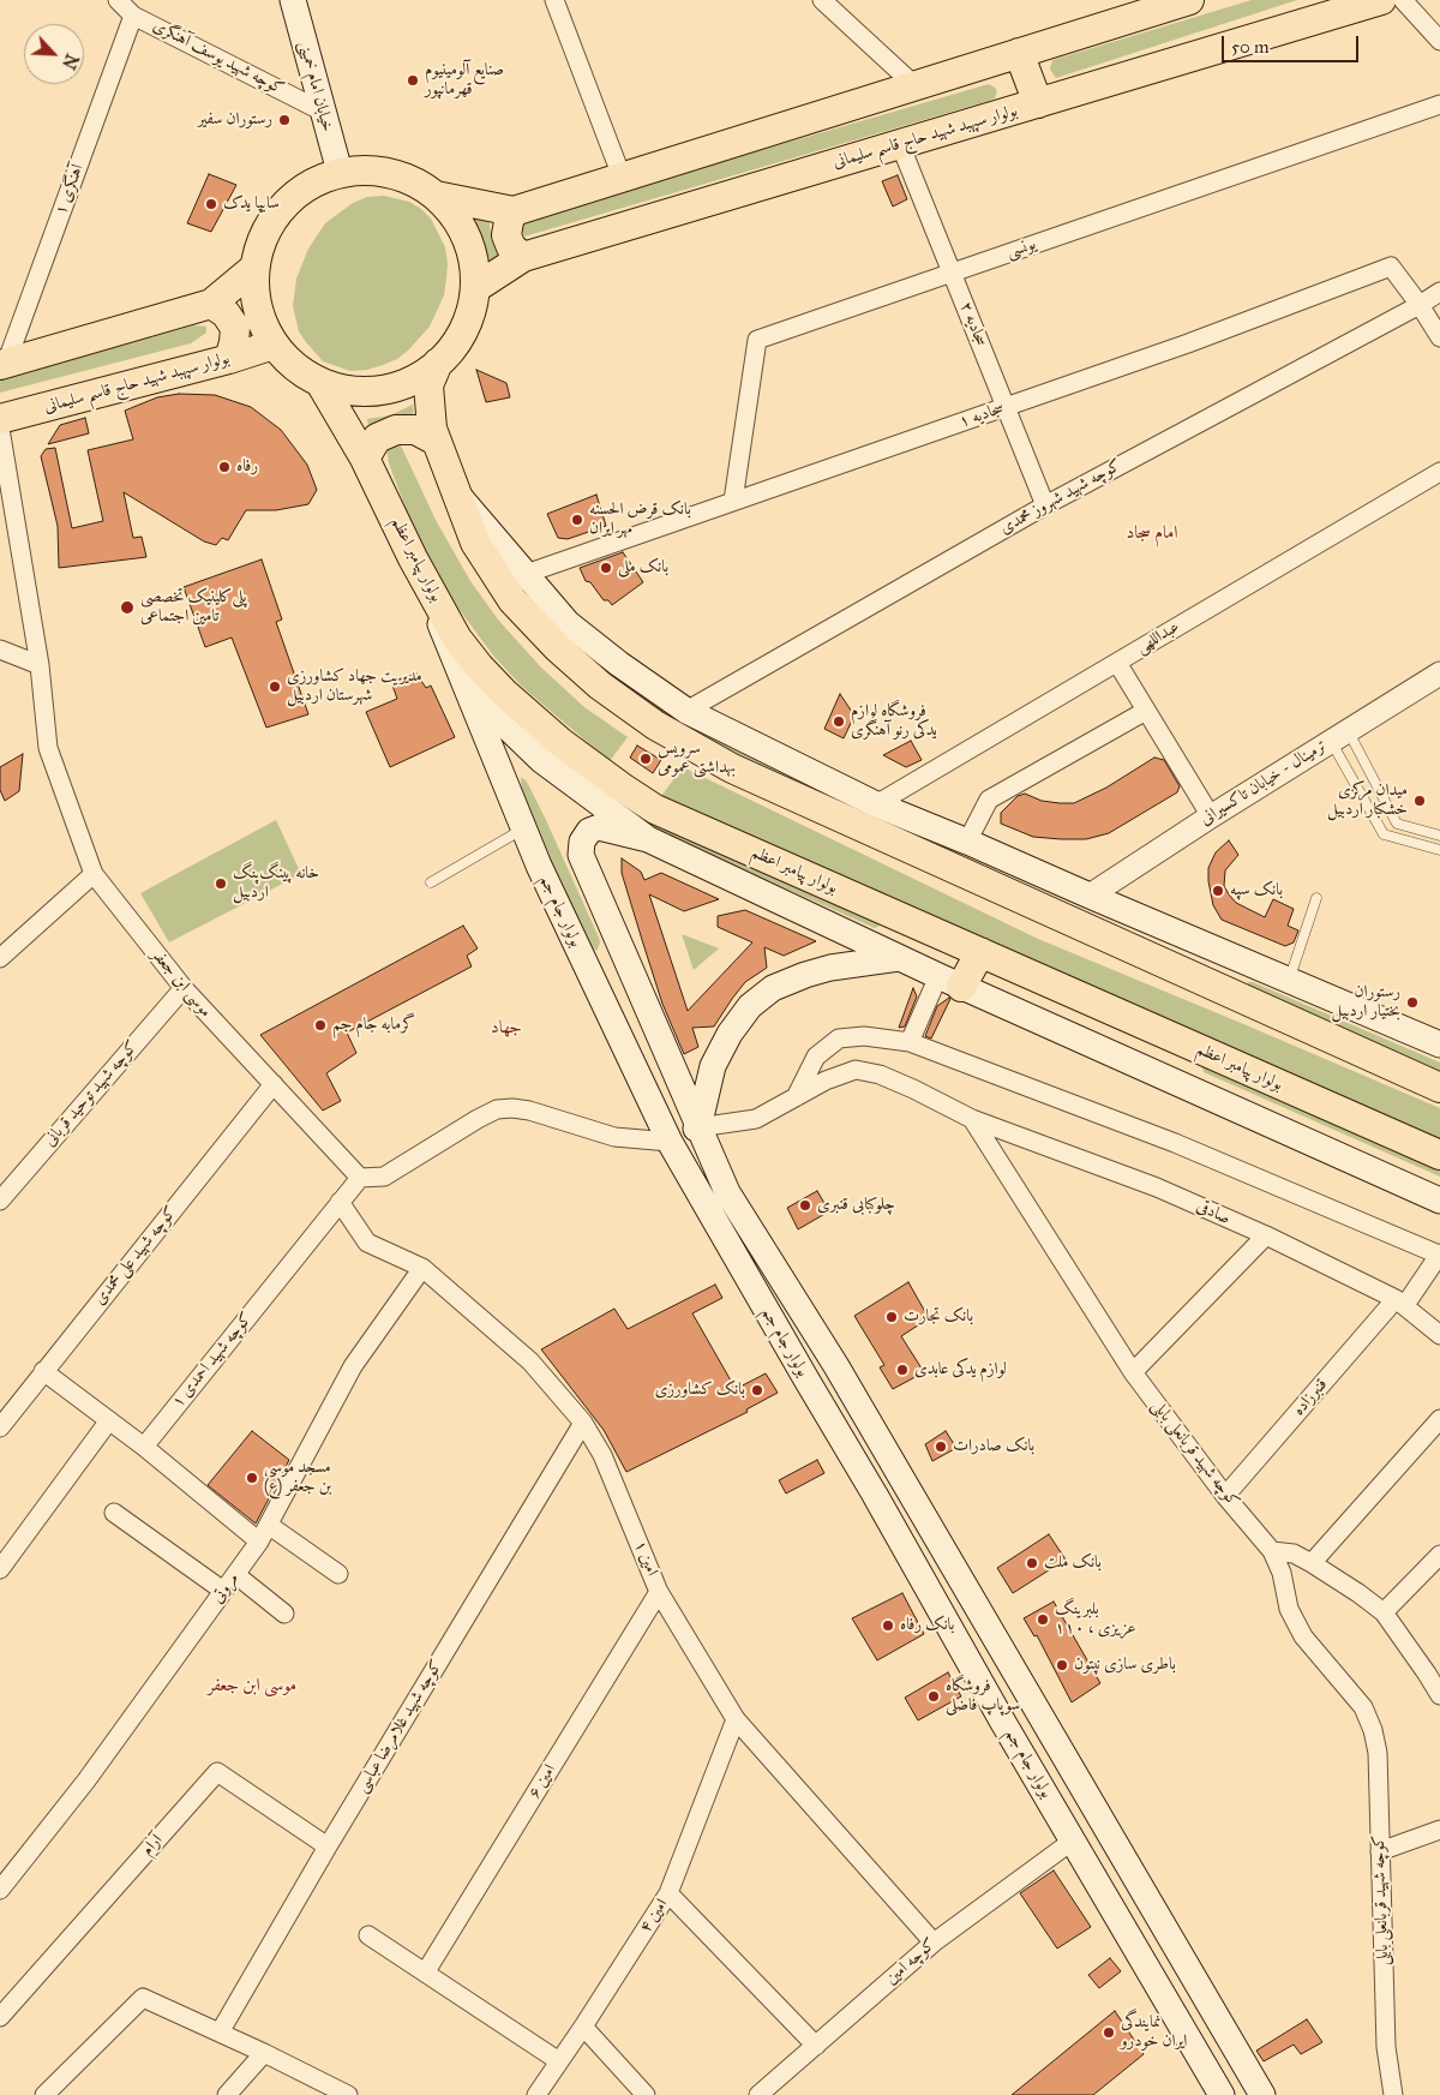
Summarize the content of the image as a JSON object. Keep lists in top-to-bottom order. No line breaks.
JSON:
{"streets":{"main road":["خیابان امام خمینی","بولوار سپهبد شهید حاج قاسم سلیمانی","بولوار پیامبر اعظم","بولوار جام جم"],"street":["کوچه شهید یوسف آهنگری","آهنگری ۱","یونسی","سجادیه ۲","سجادیه ۱","کوچه شهید شهروز محمدی","عبداللهی","ترمینال - خیابان تاکسیرانی","موسی ابن جعفر","کوچه شهید توحید قربانی","صادقی","کوچه شهید علی محمدی","کوچه شهید احمدی ۱","قنبرزاده","کوچه شهید قربانعلی بابلی","امین ۱","مروتی","کوچه شهید غلامرضا عباسی","امین ۶","آرام","امین ۴","کوچه امین"]},"crossings":[["کوچه شهید یوسف آهنگری","خیابان امام خمینی"],["کوچه شهید یوسف آهنگری","آهنگری ۱"],["بولوار سپهبد شهید حاج قاسم سلیمانی","سجادیه ۲"],["یونسی","سجادیه ۲"],["یونسی","سجادیه ۱"],["سجادیه ۲","سجادیه ۱"],["سجادیه ۲","کوچه شهید شهروز محمدی"],["سجادیه ۱","کوچه شهید شهروز محمدی"],["بولوار پیامبر اعظم","بولوار جام جم"],["بولوار جام جم","کوچه شهید قربانعلی بابلی"],["بولوار جام جم","کوچه امین"],["موسی ابن جعفر","کوچه شهید توحید قربانی"],["موسی ابن جعفر","کوچه شهید علی محمدی"],["موسی ابن جعفر","کوچه شهید احمدی ۱"],["صادقی","قنبرزاده"],["صادقی","کوچه شهید قربانعلی بابلی"],["کوچه شهید احمدی ۱","امین ۱"],["قنبرزاده","کوچه شهید قربانعلی بابلی"],["امین ۱","مروتی"],["امین ۱","کوچه شهید غلامرضا عباسی"],["امین ۱","امین ۶"],["امین ۱","امین ۴"],["امین ۱","کوچه امین"],["کوچه شهید غلامرضا عباسی","آرام"]],"districts":["امام سجاد","جهاد","موسی ابن جعفر"],"places":["صنایع آلومینیوم قهرمانپور","رستوران سفیر","سایپا یدک","رفاه","بانک قرض الحسنه مهر ایران","بانک ملی","پلی‌کلینیک تخصصی تامین اجتماعی","مدیریت جهاد کشاورزی شهرستان اردبیل","فروشگاه لوازم یدکی رنو آهنگری","سرویس بهداشتی عمومی","میدان مرکزی خشکبار اردبیل","خانه پینگ‌پنگ اردبیل","بانک سپه","رستوران بختیار اردبیل","گرمابه جام جم","چلوکبابی قنبری","بانک تجارت","لوازم یدکی عابدی","بانک کشاورزی","بانک صادرات","مسجد موسی بن جعفر (ع)","بانک ملت","بلبرینگ ۱۱۰ ، عزیزی","بانک رفاه","باطری سازی نپتون","فروشگاه سوپاپ فاضلی","نمایندگی ایران خودرو"],"scale_bar":"50 m","north":"bottom right"}
